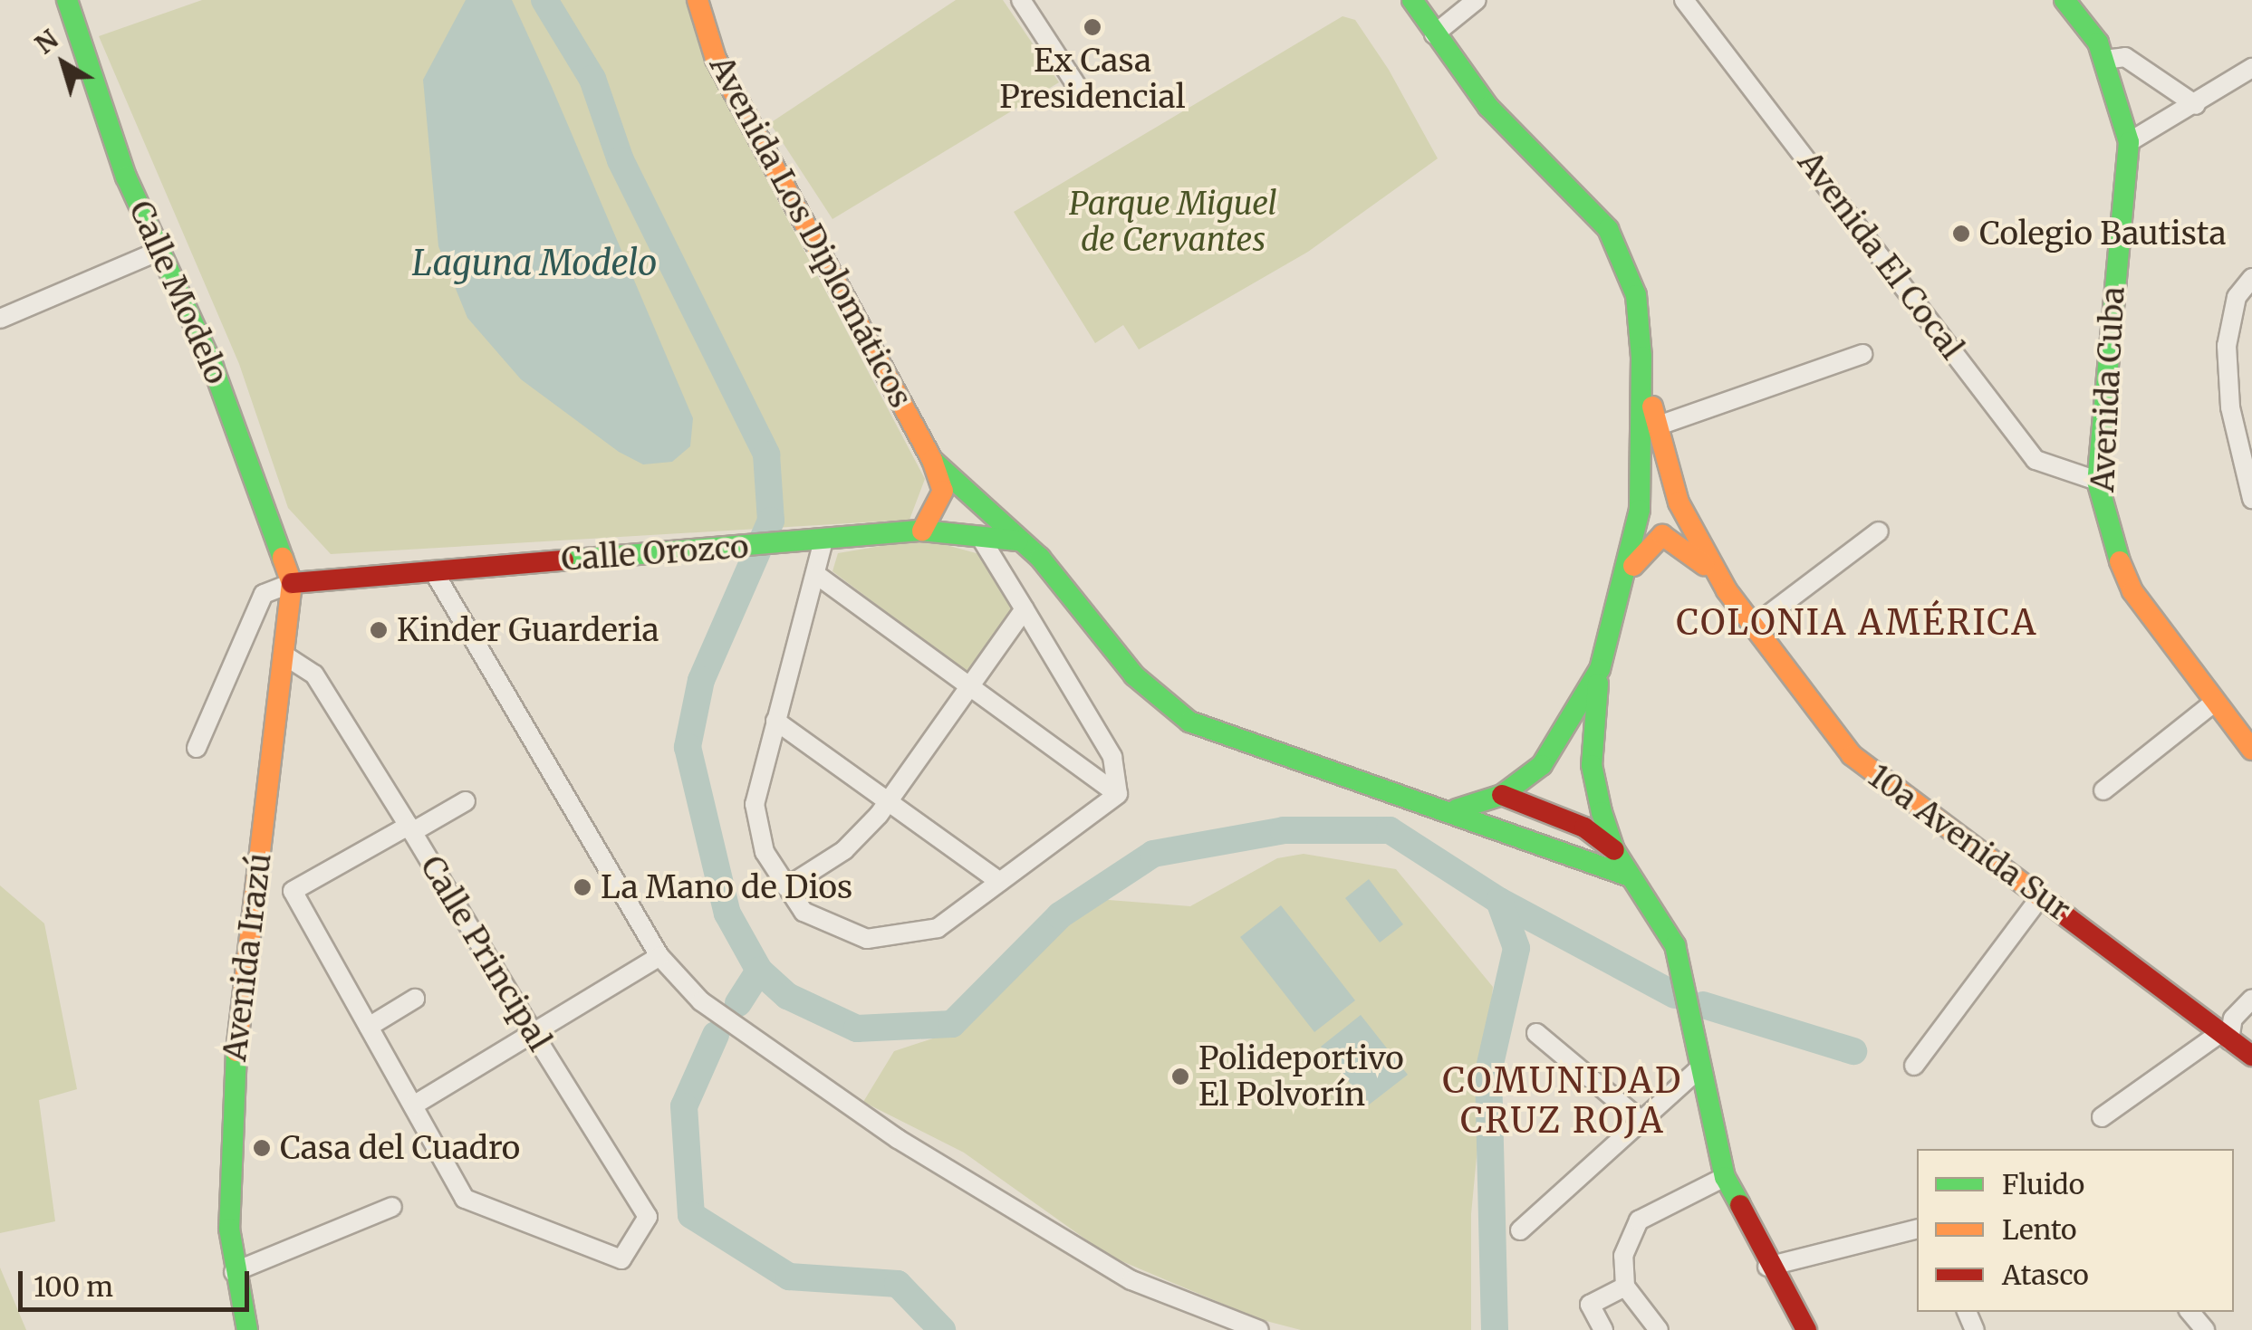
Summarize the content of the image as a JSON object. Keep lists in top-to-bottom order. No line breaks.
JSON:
{"streets":{"main road":["Avenida Los Diplomáticos","Calle Modelo","Avenida Cuba","Calle Orozco","10a Avenida Sur","Avenida Irazú"],"street":["Avenida El Cocal","Calle Principal"]},"crossings":[["Avenida Los Diplomáticos","Calle Orozco"],["Avenida El Cocal","Avenida Cuba"],["Calle Modelo","Calle Orozco"],["Calle Modelo","Avenida Irazú"],["Calle Orozco","Avenida Irazú"],["Calle Principal","Avenida Irazú"]],"districts":["COLONIA AMÉRICA","COMUNIDAD CRUZ ROJA"],"water":["Laguna Modelo"],"parks":["Parque Miguel de Cervantes"],"places":["Ex Casa Presidencial","Colegio Bautista","Kinder Guarderia","La Mano de Dios","Polideportivo El Polvorín","Casa del Cuadro"],"legend":["Fluido","Lento","Atasco"],"scale_bar":"100 m","north":"top left"}
